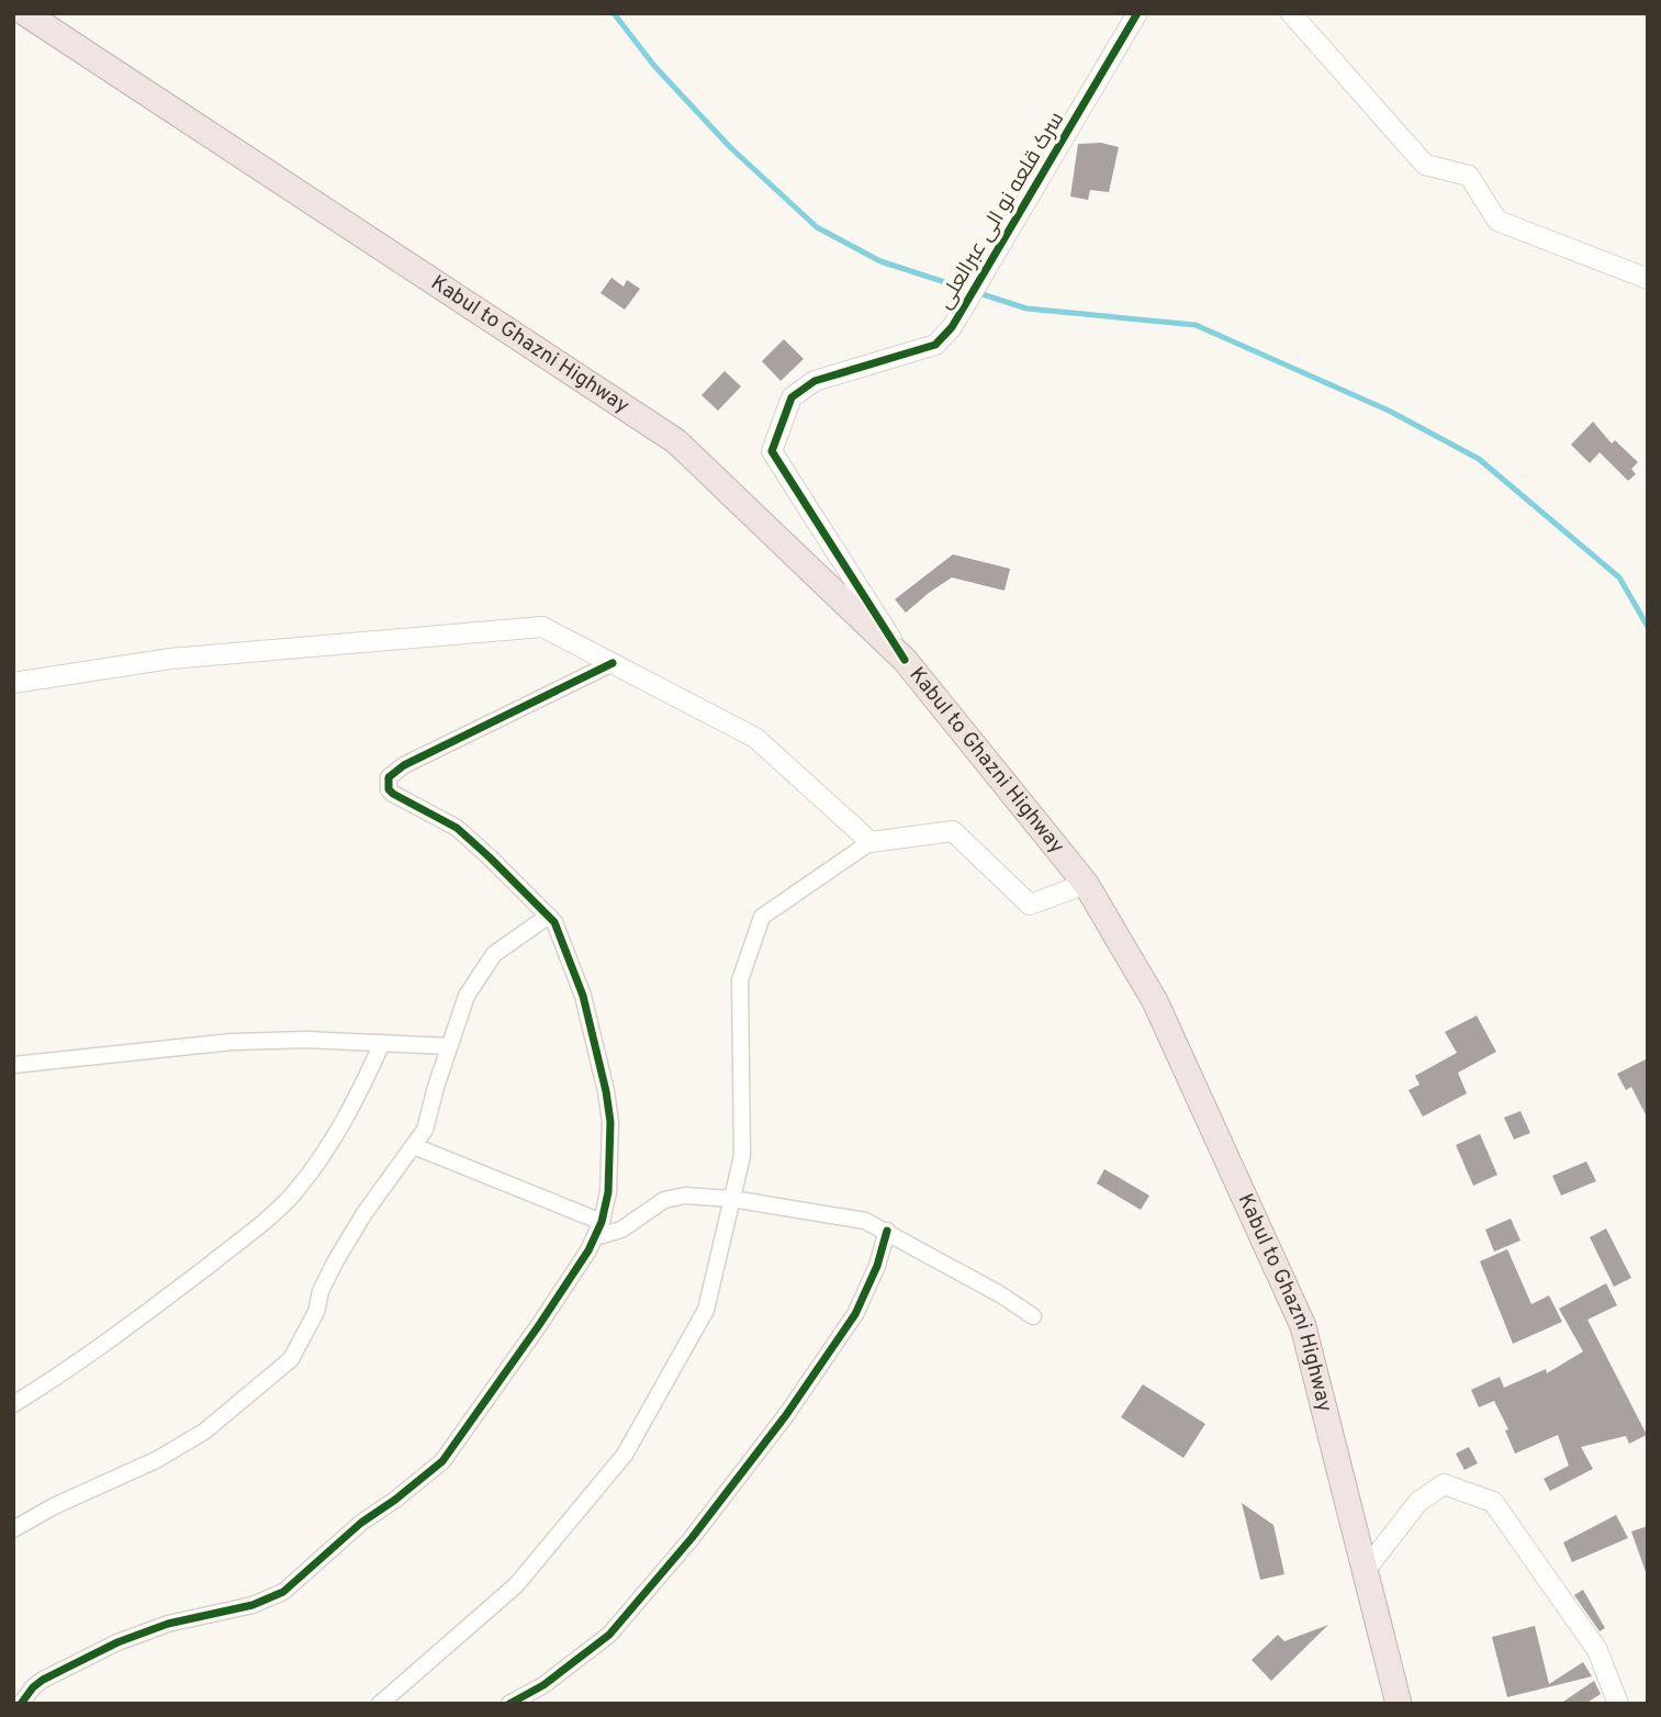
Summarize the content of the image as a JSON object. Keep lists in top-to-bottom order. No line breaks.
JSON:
{"streets":{"highway":["Kabul to Ghazni Highway"],"street":["سرک قلعه نو الی عبرالعلی"]},"crossings":[["سرک قلعه نو الی عبرالعلی","Kabul to Ghazni Highway"]]}
